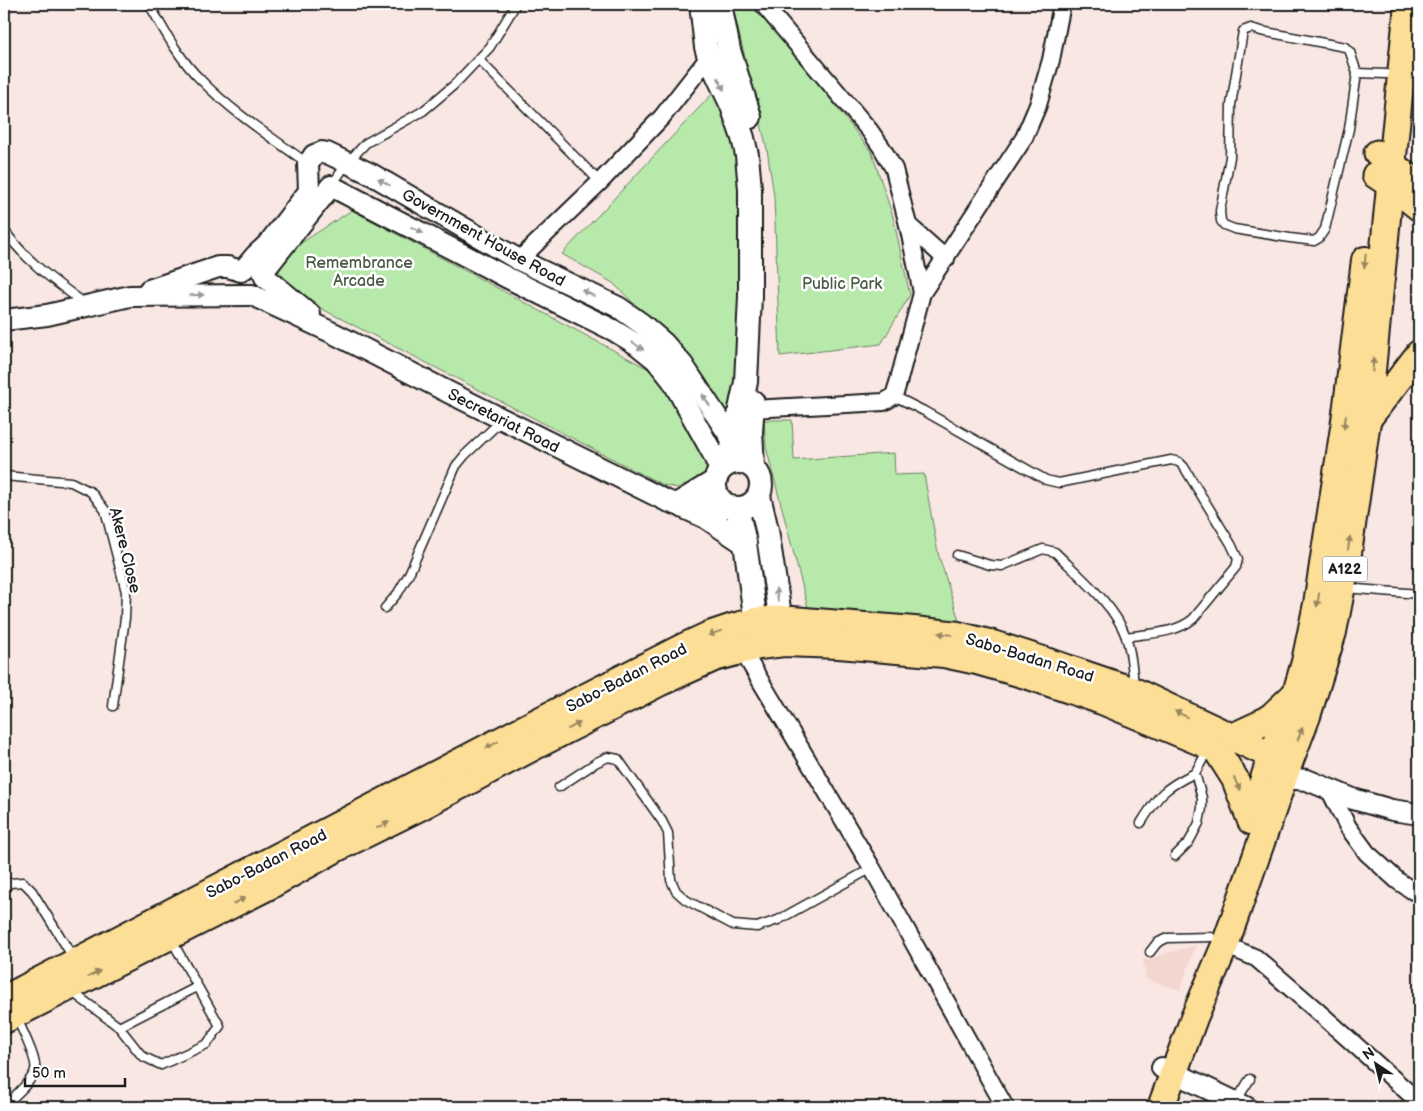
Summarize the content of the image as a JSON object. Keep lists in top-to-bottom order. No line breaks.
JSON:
{"streets":{"highway":["A122","Sabo-Badan Road"],"street":["Government House Road","Secretariat Road"],"lane":["Akere Close"]},"crossings":[["Government House Road","Secretariat Road"],["A122","Sabo-Badan Road"]],"parks":["Remembrance Arcade","Public Park"],"scale_bar":"50 m","north":"top left"}
